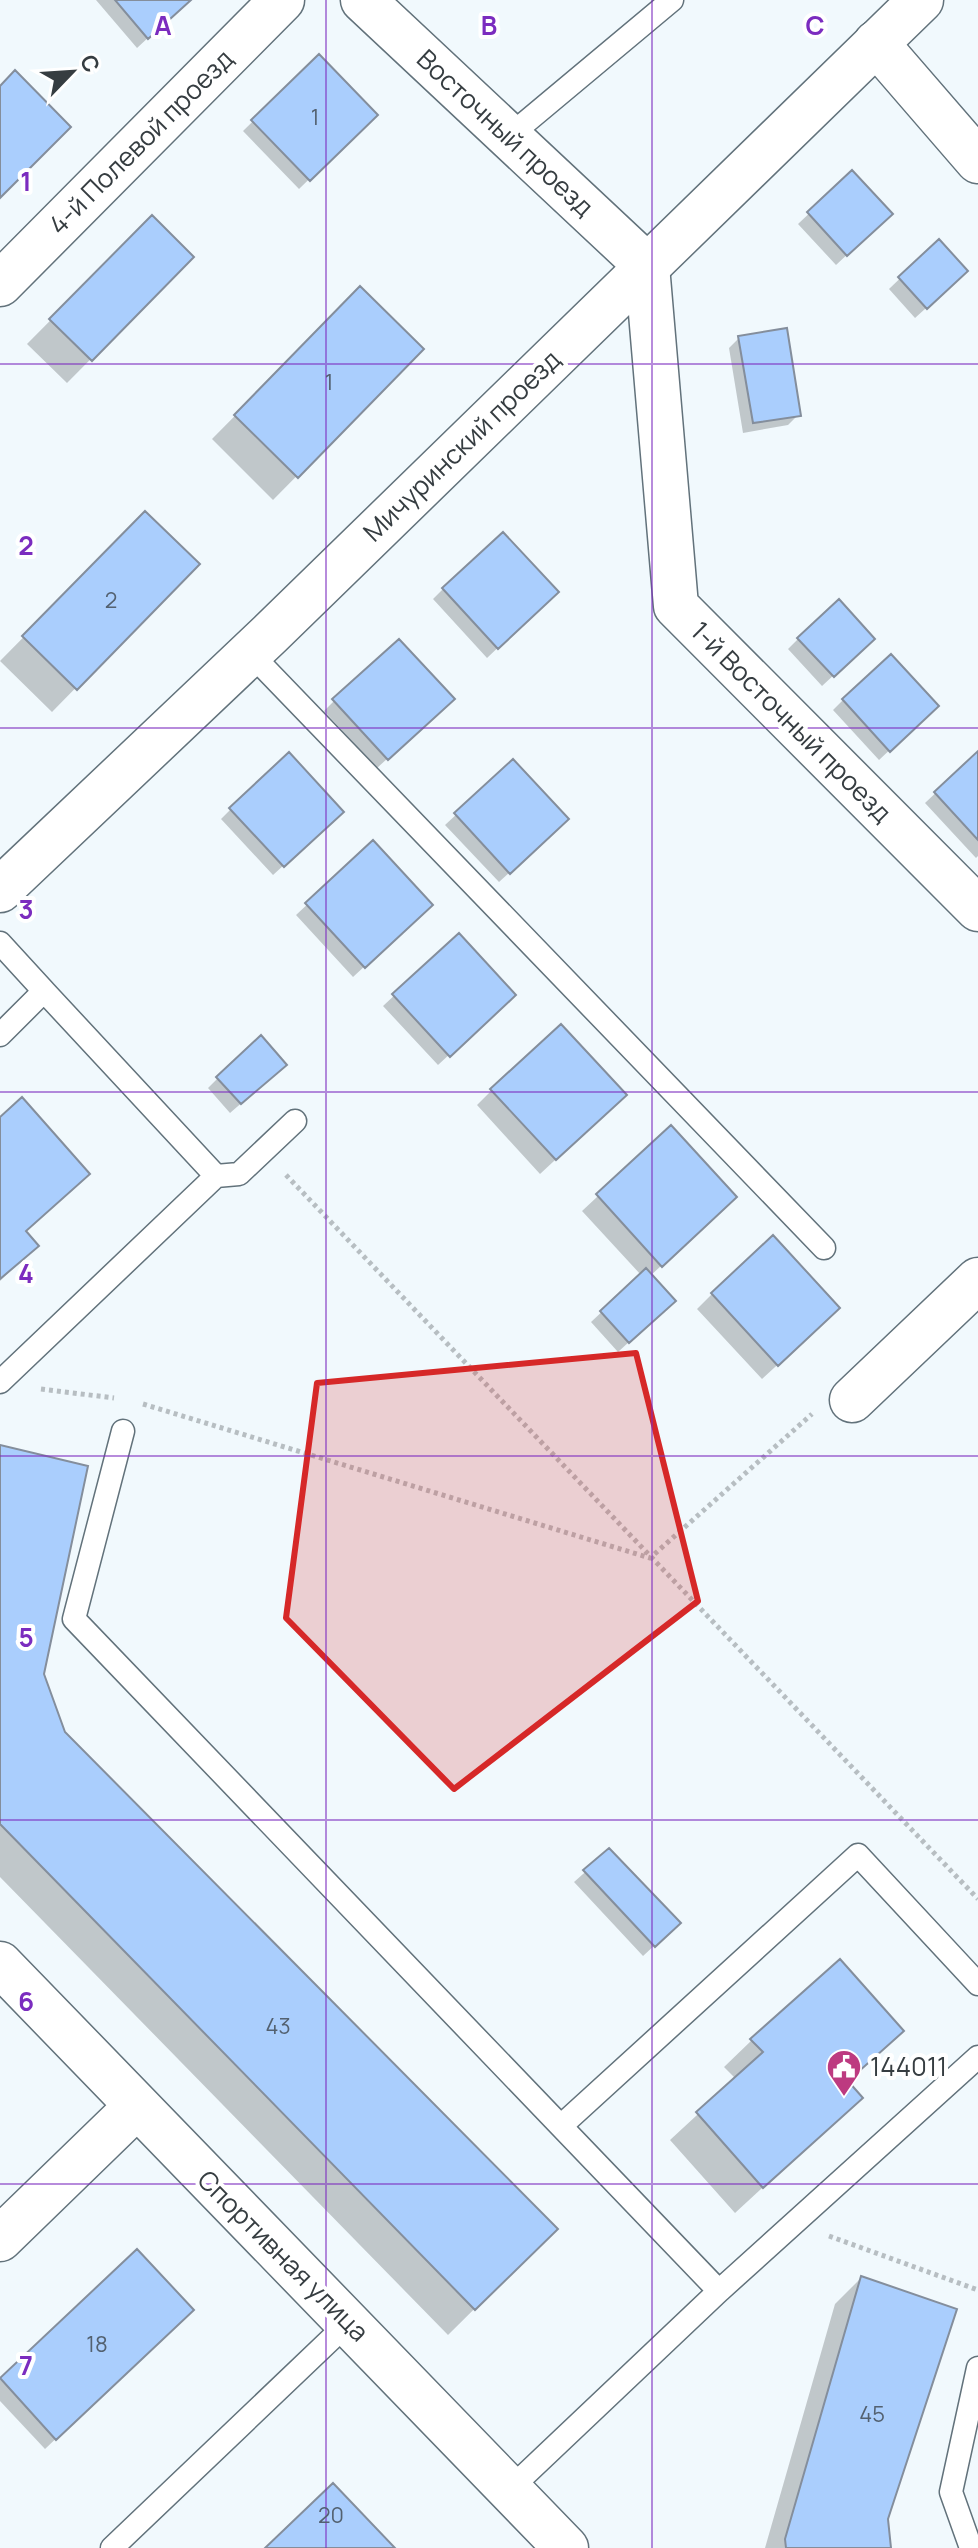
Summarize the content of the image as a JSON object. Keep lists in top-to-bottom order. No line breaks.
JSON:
{"streets":{"street":["Восточный проезд","4-й Полевой проезд","Мичуринский проезд","1-й Восточный проезд","Спортивная улица"]},"crossings":[["Восточный проезд","Мичуринский проезд"],["Восточный проезд","1-й Восточный проезд"],["Мичуринский проезд","1-й Восточный проезд"]],"places":{"public building":["144011"]},"house_numbers":["1","1","2","43","18","45","20"],"north":"top right","grid":{"columns":["A","B","C"],"rows":["1","2","3","4","5","6","7"]}}
